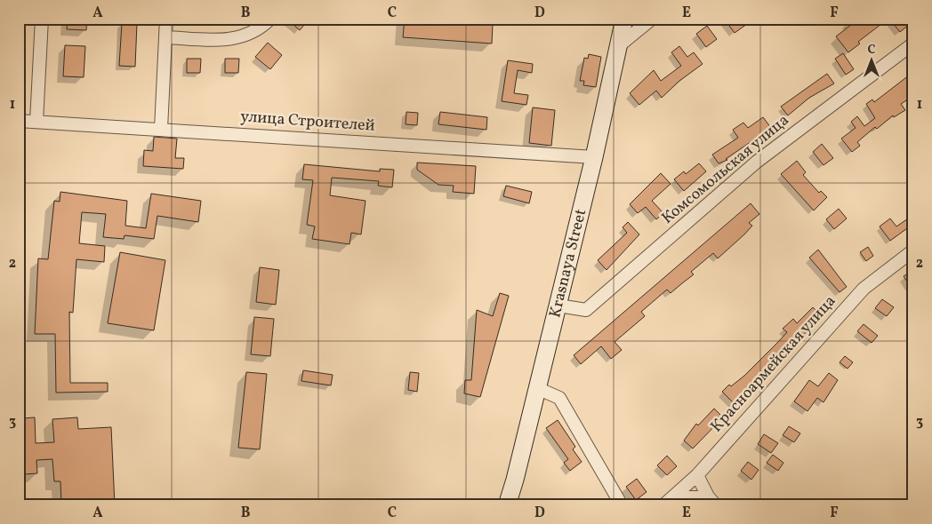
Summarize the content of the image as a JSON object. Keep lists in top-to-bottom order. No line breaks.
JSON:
{"streets":{"main road":["Krasnaya Street"],"street":["улица Строителей","Комсомольская улица","Красноармейская улица"]},"crossings":[["улица Строителей","Krasnaya Street"],["Комсомольская улица","Krasnaya Street"]],"north":"top","grid":{"columns":["A","B","C","D","E","F"],"rows":["1","2","3"]}}
